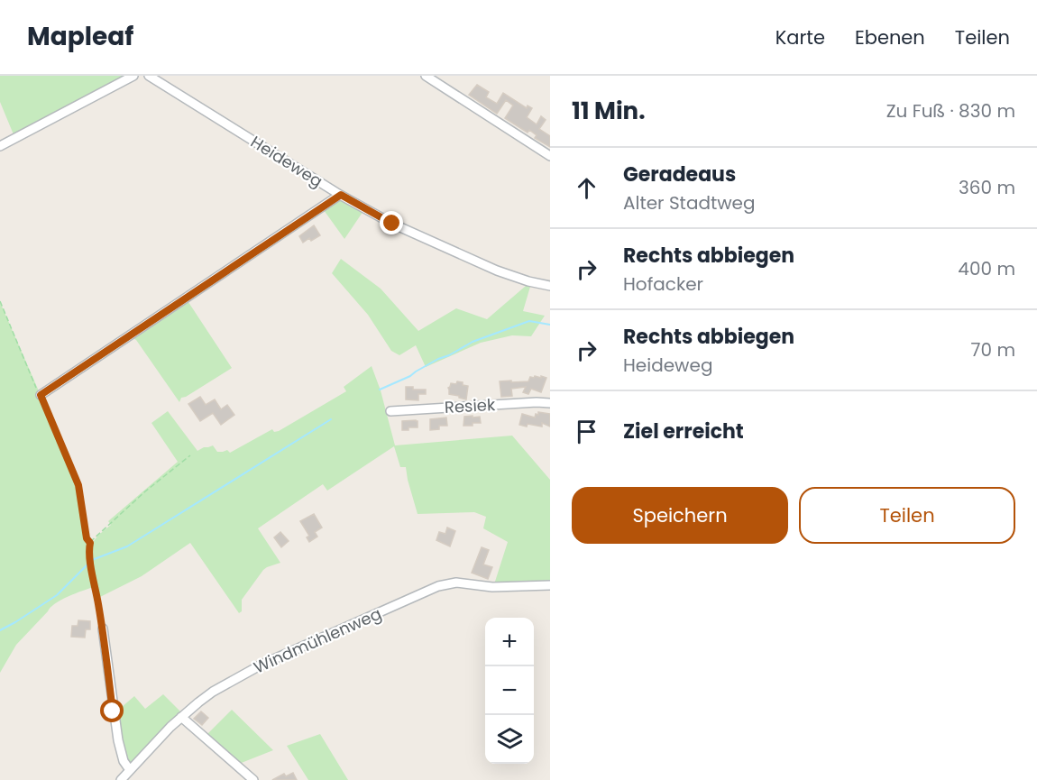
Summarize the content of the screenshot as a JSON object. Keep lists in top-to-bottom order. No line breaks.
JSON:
{"streets":{"street":["Heideweg","Resiek","Windmühlenweg"]},"page":{"header":"Mapleaf","nav":["Karte","Ebenen","Teilen"],"heading":["11 Min.","Zu Fuß · 830 m"],"list":[["Geradeaus","Alter Stadtweg","360 m"],["Rechts abbiegen","Hofacker","400 m"],["Rechts abbiegen","Heideweg","70 m"],"Ziel erreicht"],"buttons":["Speichern","Teilen"],"map_buttons":["+","−"]}}
